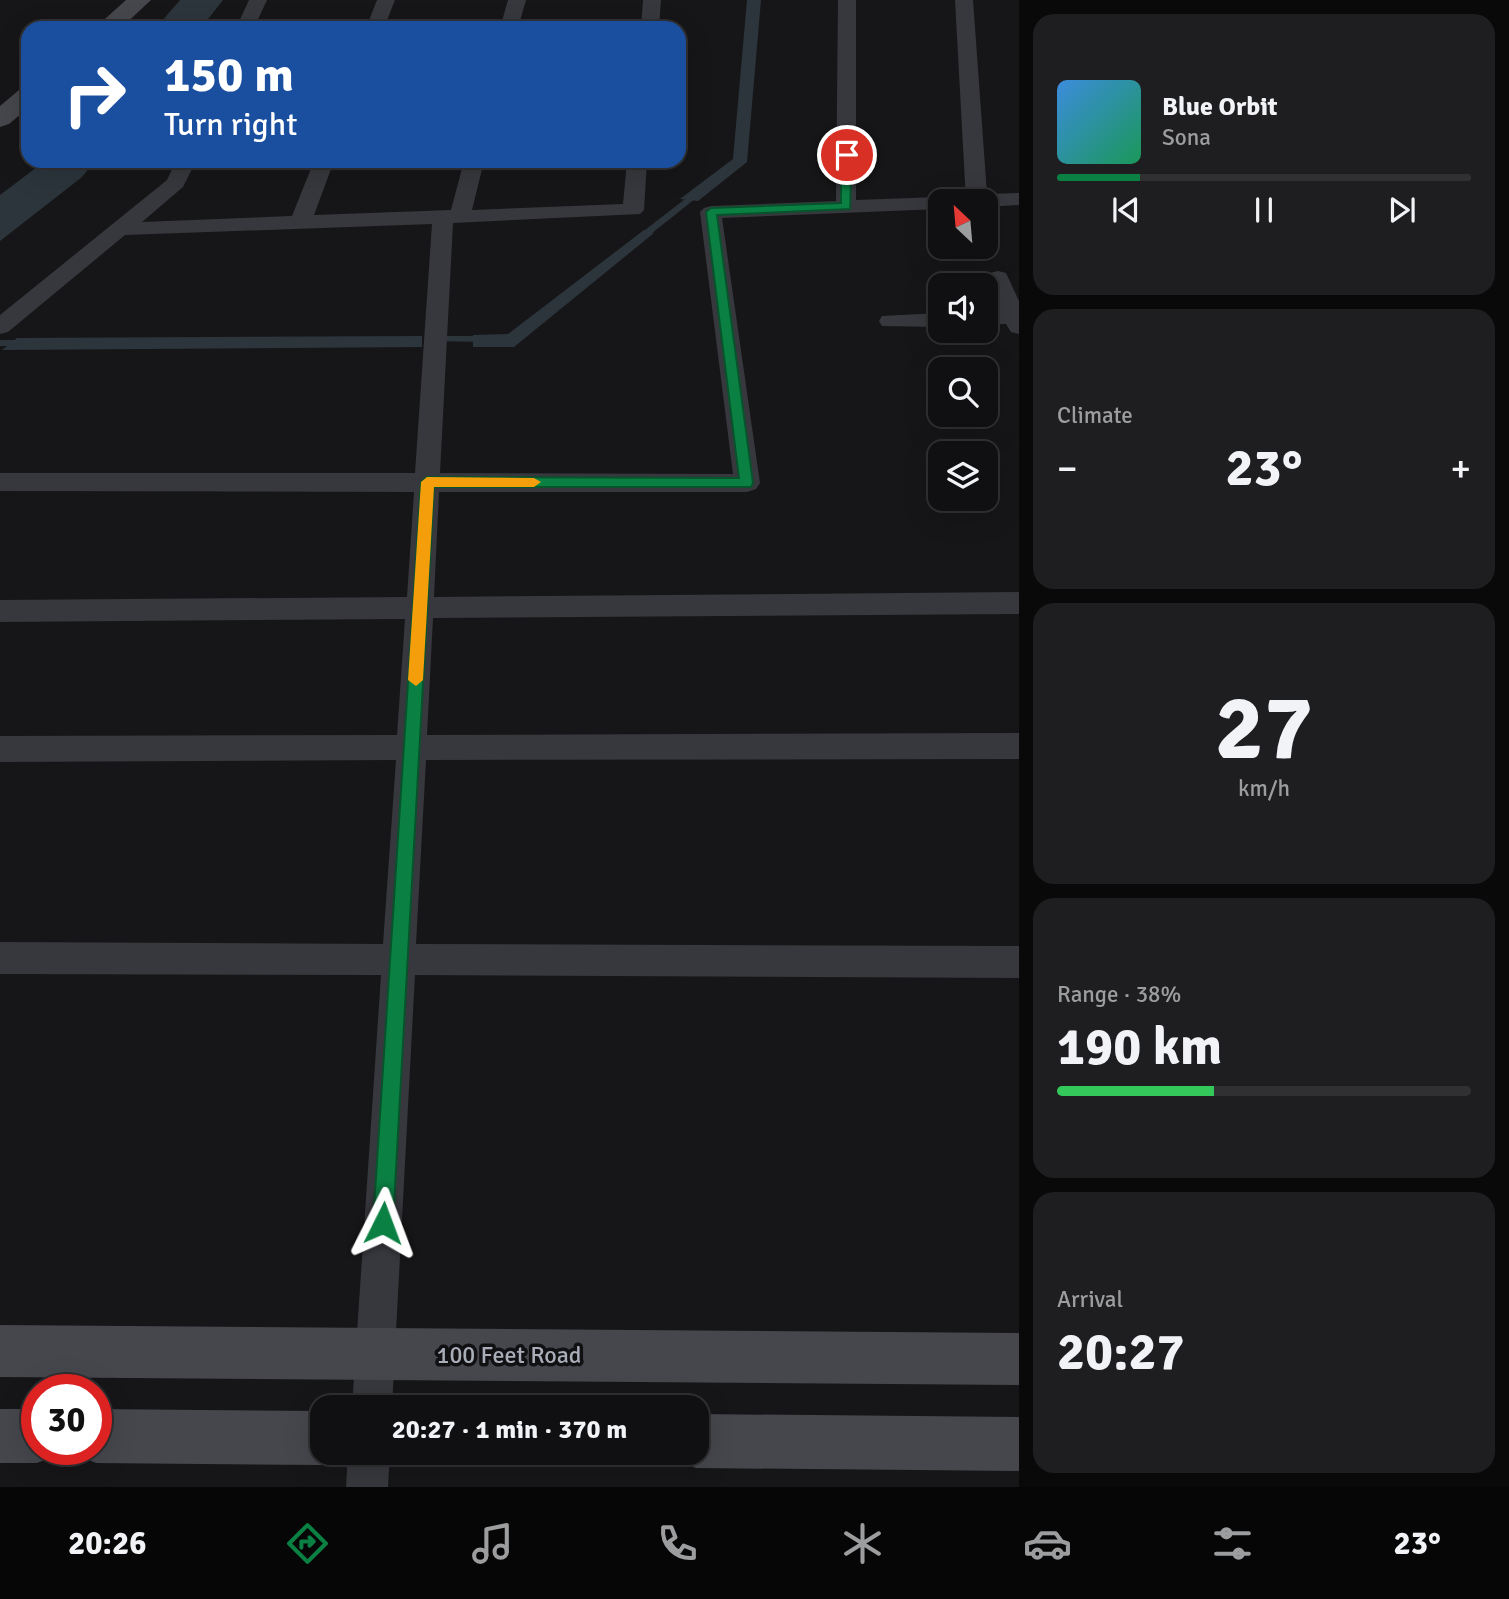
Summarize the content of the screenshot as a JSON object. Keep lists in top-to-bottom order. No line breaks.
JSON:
{"streets":{"main road":["100 Feet Road"]},"north":"top left","page":{"turn":["150 m","Turn right"],"song":["Blue Orbit","Sona"],"tile":["Climate",["27","km/h"],["Range · 38%","190 km"],["Arrival","20:27"]],"heat":["−","23°","+"],"limit":"30","trip":"20:27 · 1 min · 370 m","tabs":["20:26","23°"]}}
